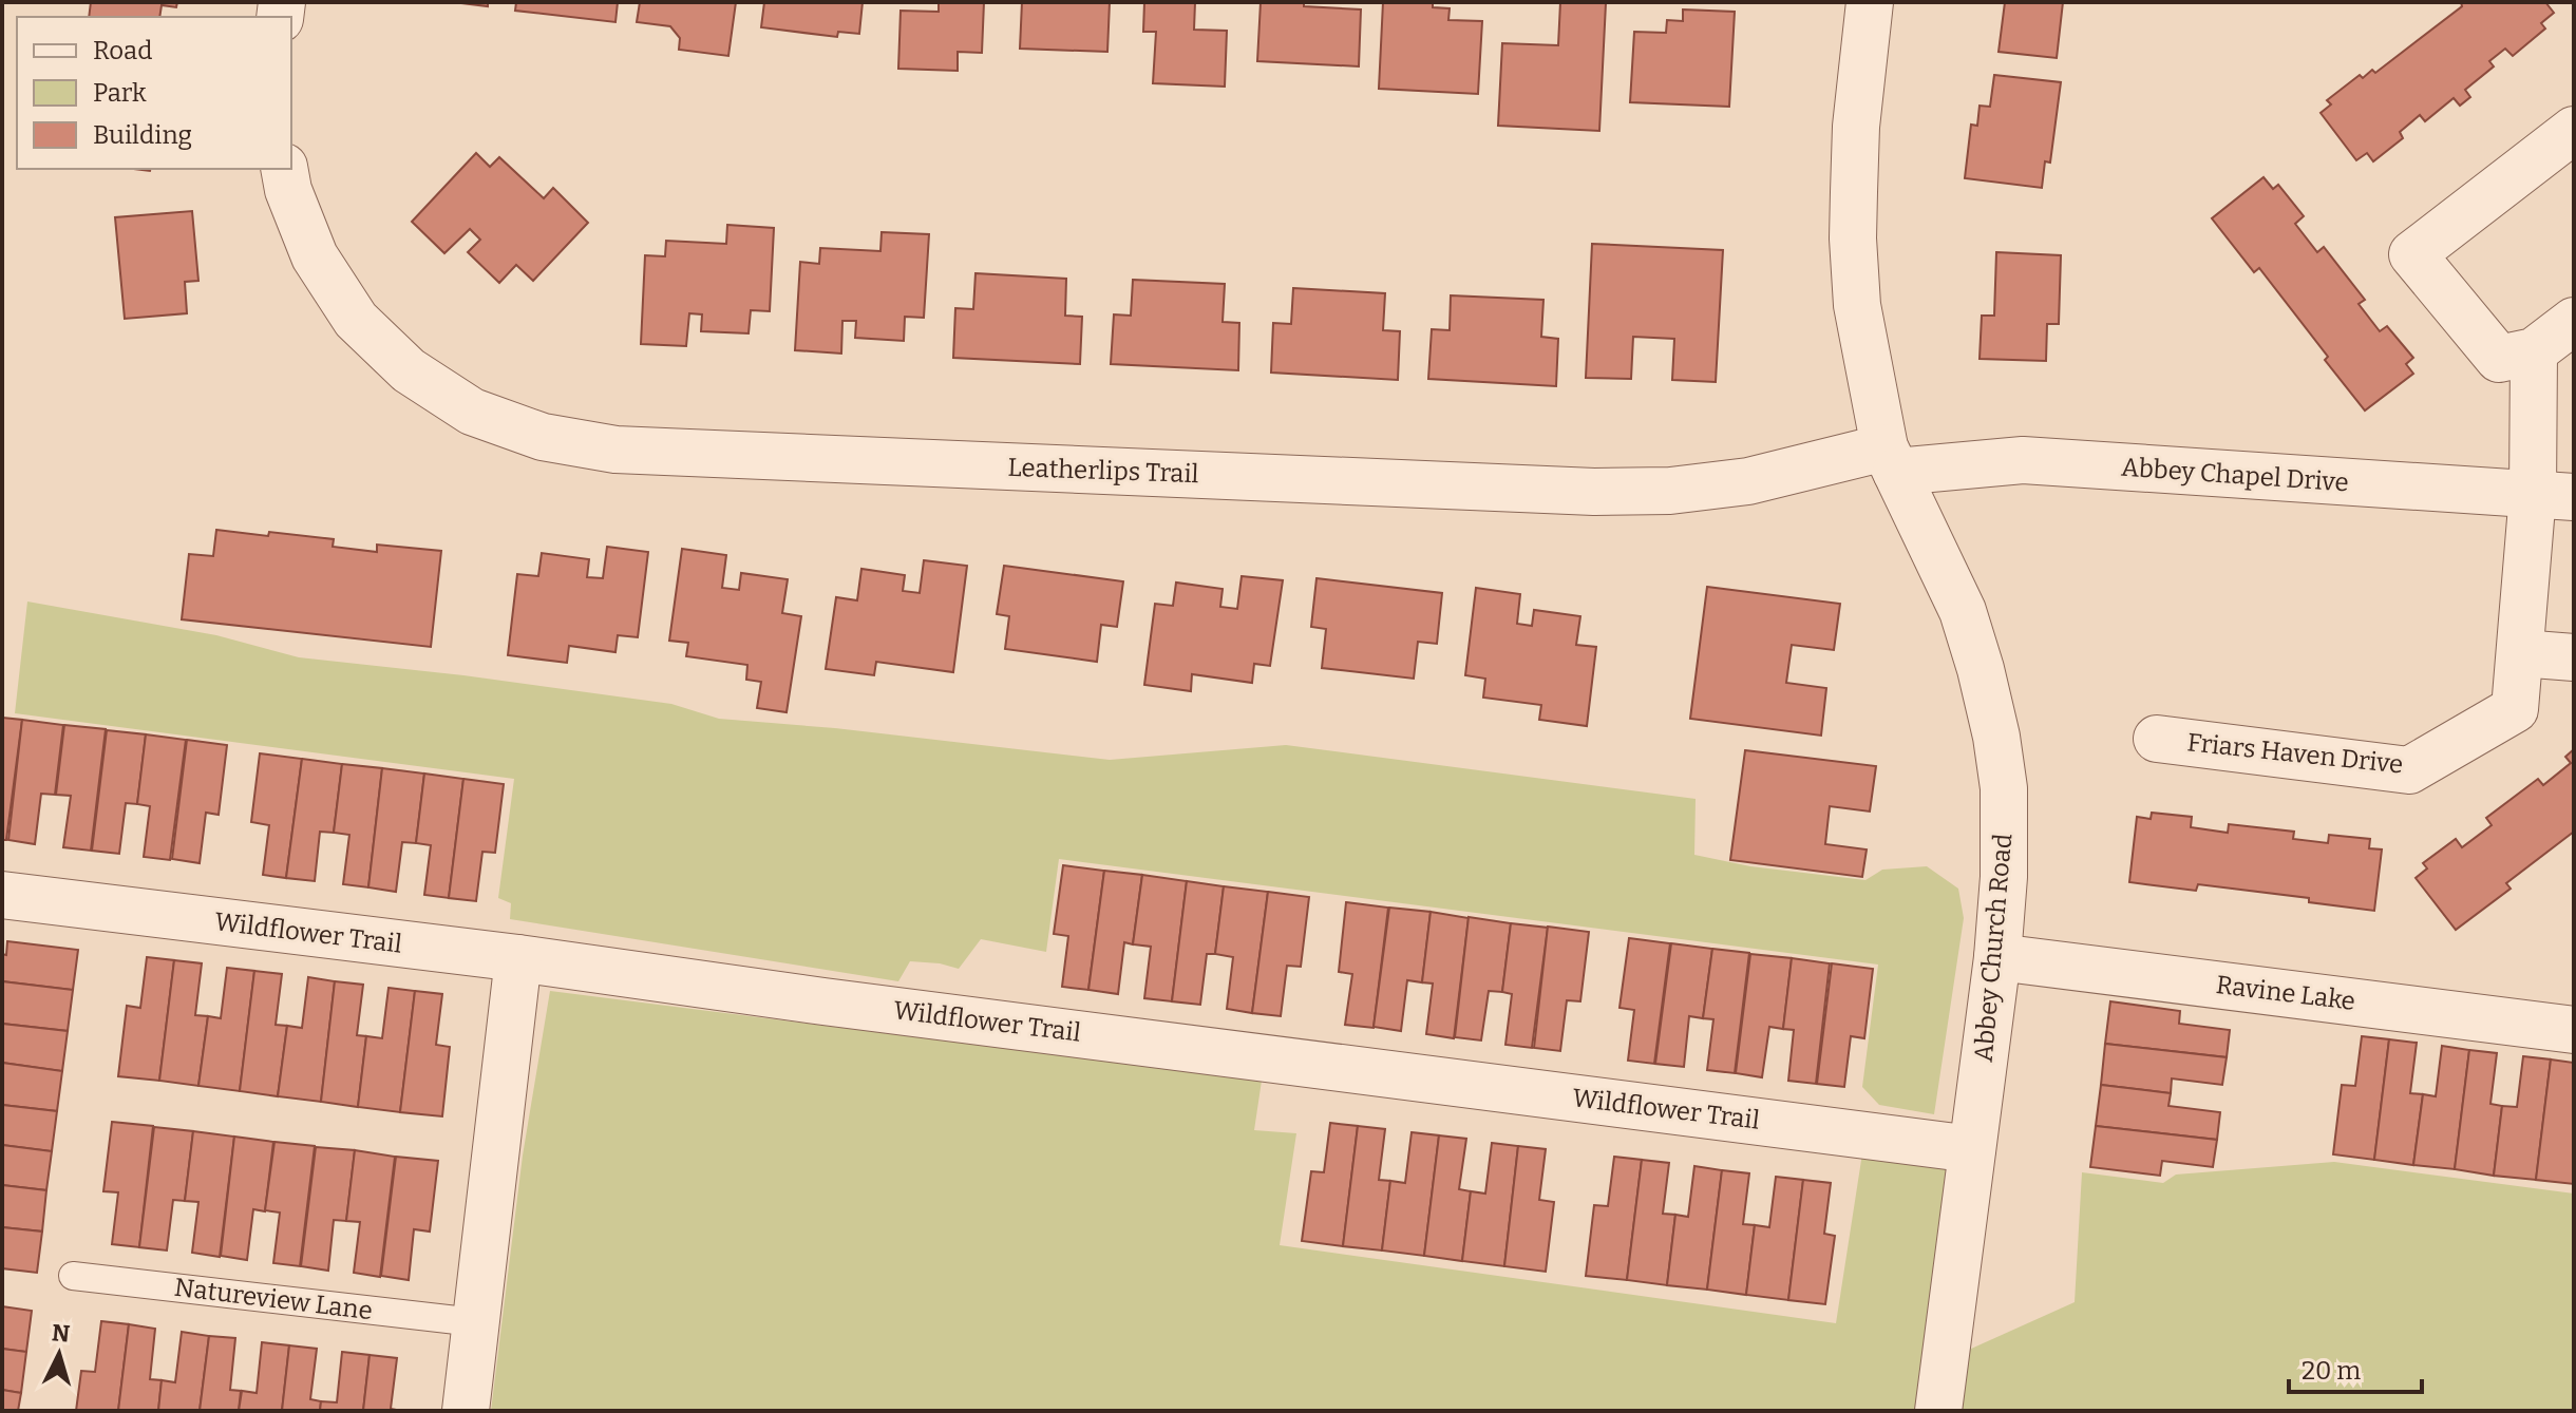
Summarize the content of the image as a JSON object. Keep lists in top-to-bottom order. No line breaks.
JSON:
{"streets":{"street":["Leatherlips Trail","Abbey Chapel Drive","Friars Haven Drive","Wildflower Trail","Abbey Church Road","Ravine Lake"],"lane":["Natureview Lane"]},"crossings":[["Leatherlips Trail","Abbey Chapel Drive"],["Leatherlips Trail","Abbey Church Road"],["Abbey Chapel Drive","Friars Haven Drive"],["Abbey Chapel Drive","Abbey Church Road"],["Wildflower Trail","Abbey Church Road"],["Abbey Church Road","Ravine Lake"]],"legend":["Road","Park","Building"],"scale_bar":"20 m","north":"top"}
